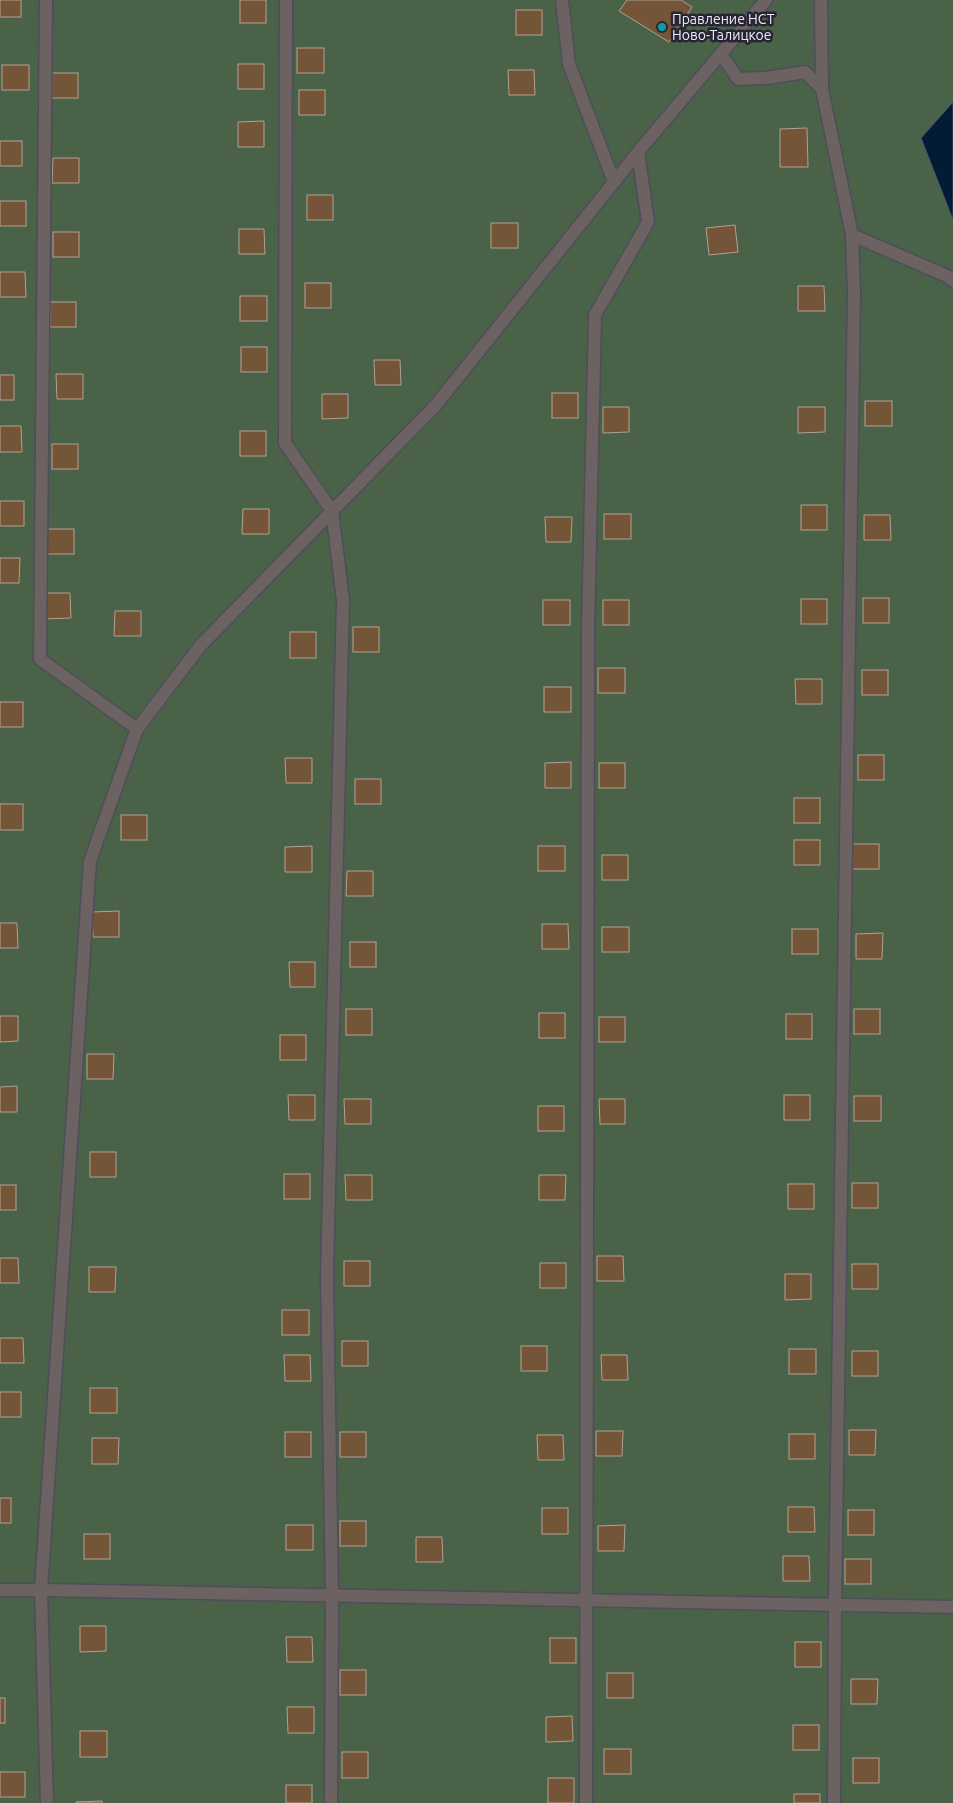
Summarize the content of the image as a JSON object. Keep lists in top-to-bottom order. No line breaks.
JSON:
{"places":["Правление НСТ Ново-Талицкое"]}
